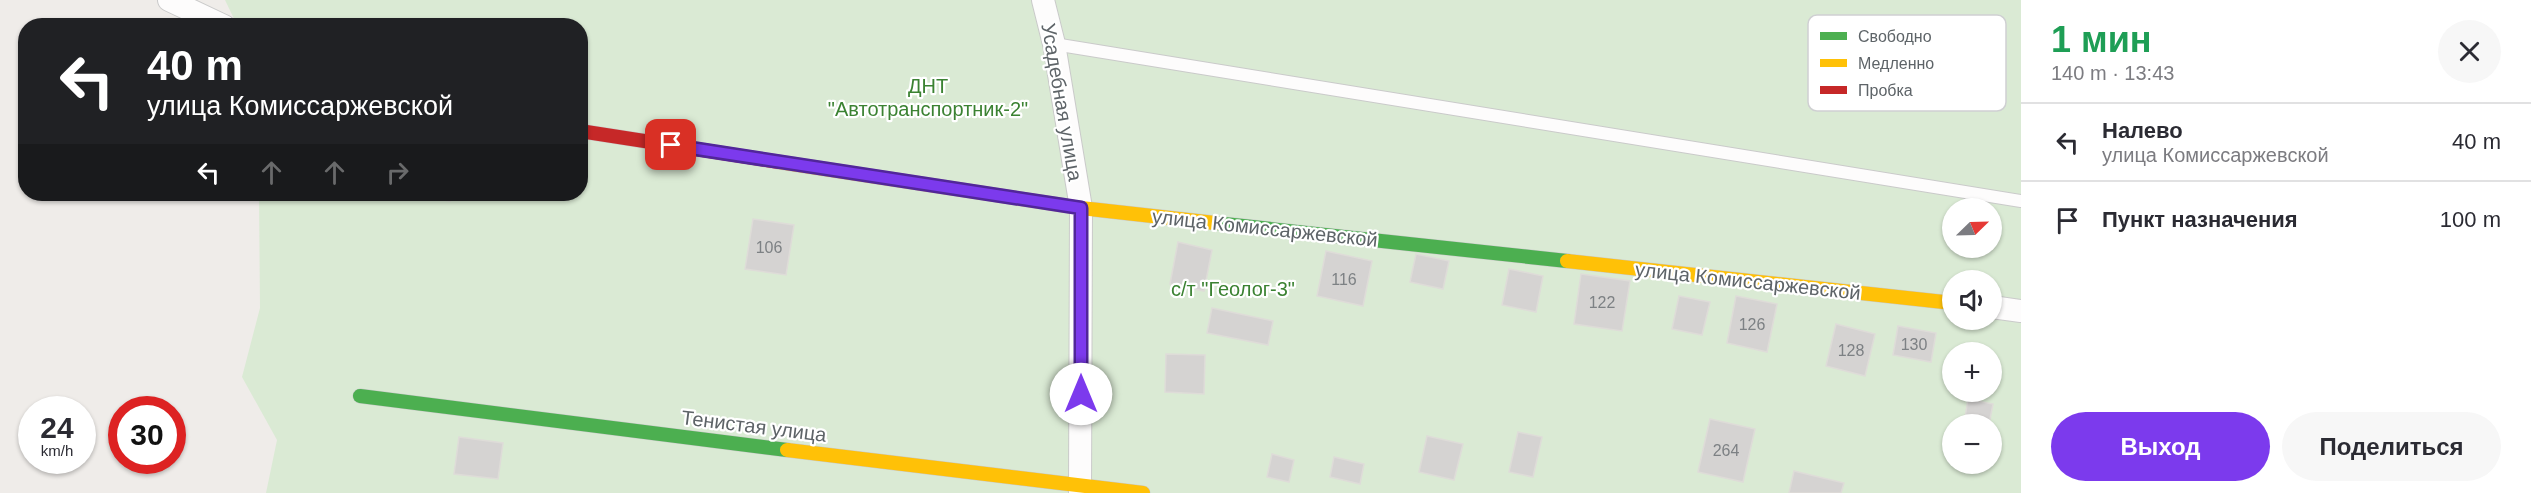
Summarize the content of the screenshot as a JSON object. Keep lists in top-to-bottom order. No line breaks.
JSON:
{"streets":{"street":["Усадебная улица","улица Комиссаржевской","Тенистая улица"]},"crossings":[["Усадебная улица","улица Комиссаржевской"],["Усадебная улица","Тенистая улица"]],"parks":["ДНТ \"Автотранспортник-2\"","с/т \"Геолог-3\""],"house_numbers":["106","116","122","126","130","128","264"],"legend":["Свободно","Медленно","Пробка"],"north":"top right","page":{"heading":["1 мин","140 m · 13:43"],"turn":["40 m","улица Комиссаржевской"],"list":[{"name":"Налево","note":"улица Комиссаржевской","value":"40 m"},{"name":"Пункт назначения","value":"100 m"}],"map_buttons":["+","−"],"speed":"24 km/h","limit":"30","buttons":["Выход","Поделиться"]}}
